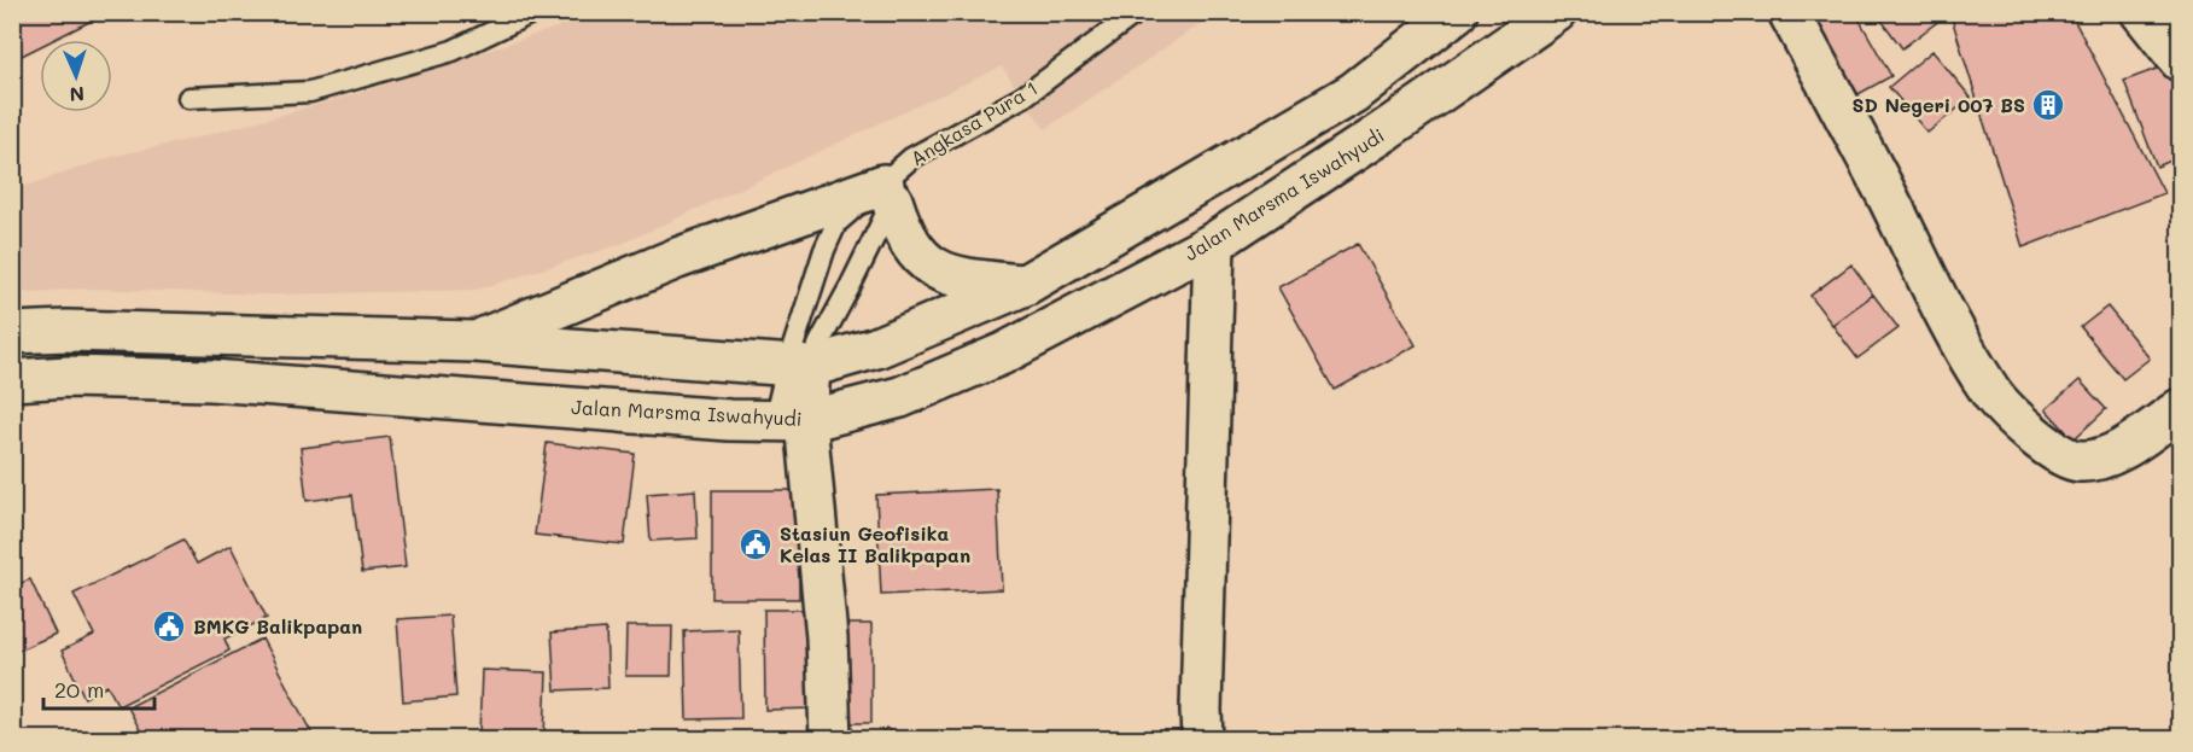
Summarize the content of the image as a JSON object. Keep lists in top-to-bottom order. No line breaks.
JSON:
{"streets":{"main road":["Jalan Marsma Iswahyudi"],"lane":["Angkasa Pura 1"]},"places":{"building":["SD Negeri 007 BS"],"public building":["Stasiun Geofisika Kelas II Balikpapan","BMKG Balikpapan"]},"scale_bar":"20 m","north":"bottom"}
